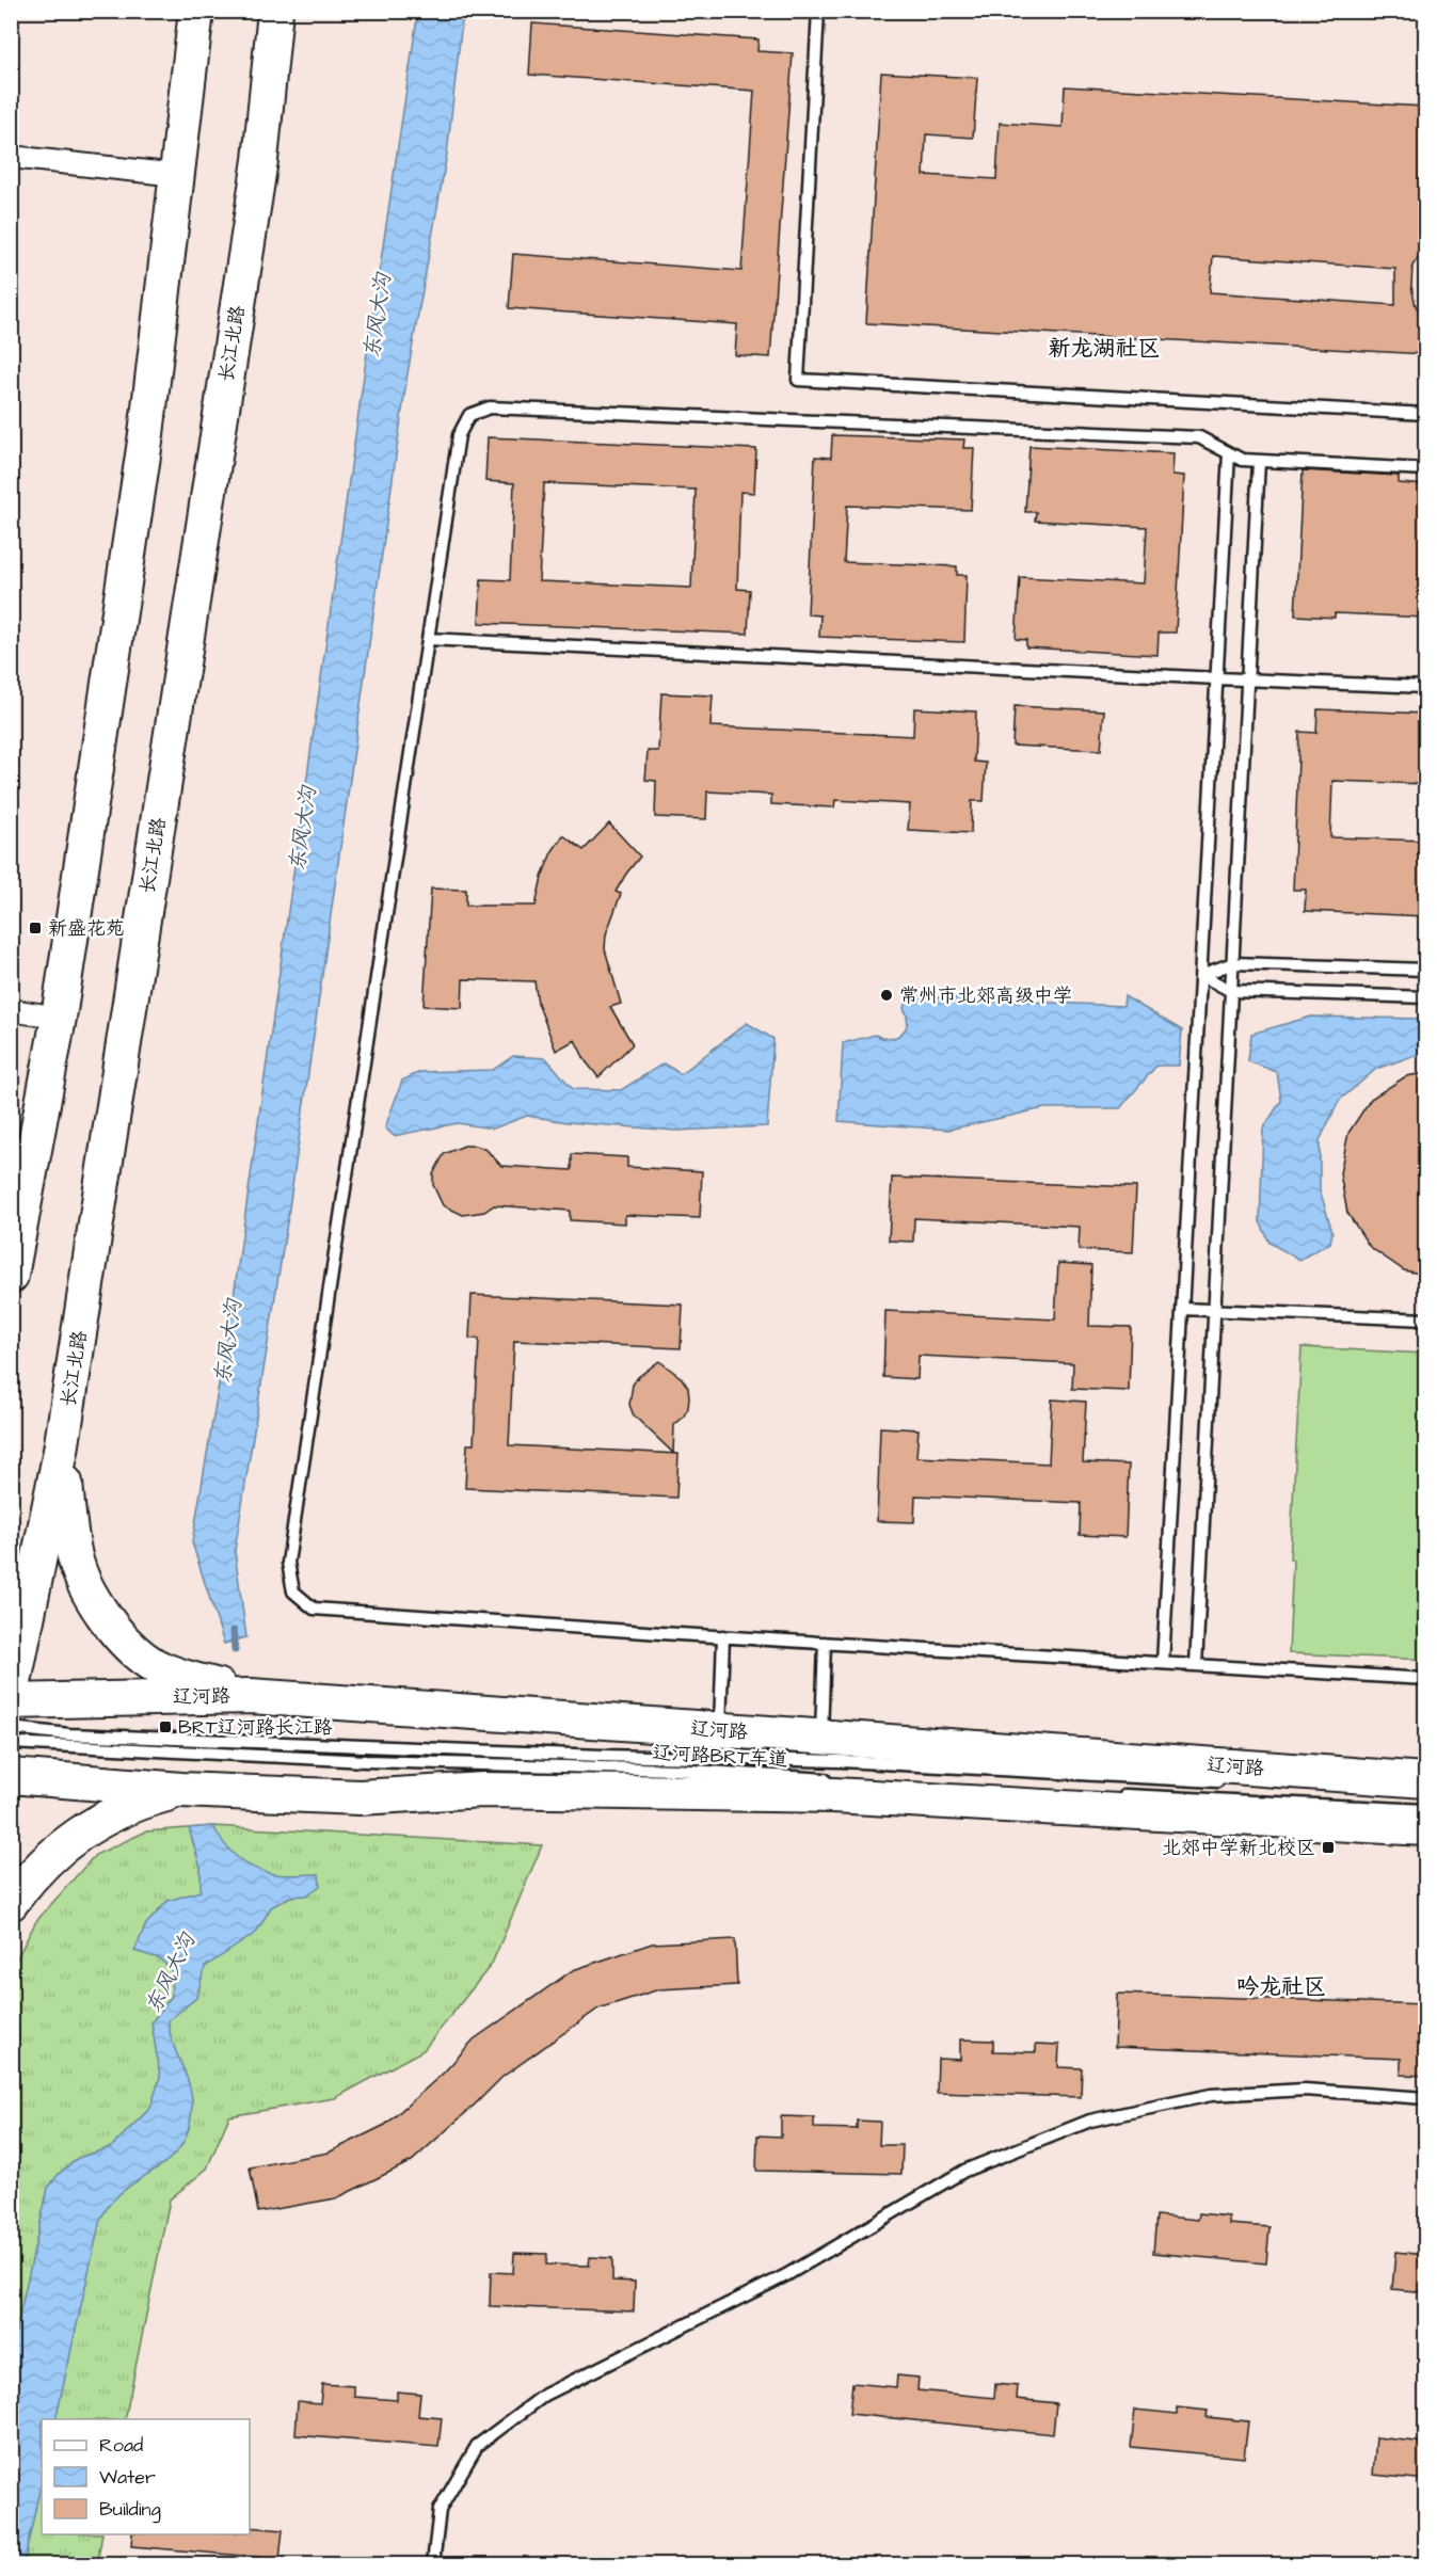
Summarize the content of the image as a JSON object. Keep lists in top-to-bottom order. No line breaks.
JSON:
{"streets":{"main road":["长江北路","辽河路"],"lane":["辽河路BRT车道"]},"crossings":[["长江北路","辽河路"]],"districts":["新龙湖社区","吟龙社区"],"water":["东风大沟"],"places":{"transit":["新盛花苑","BRT辽河路长江路","北郊中学新北校区"],"other":["常州市北郊高级中学"]},"legend":["Road","Water","Building"]}
